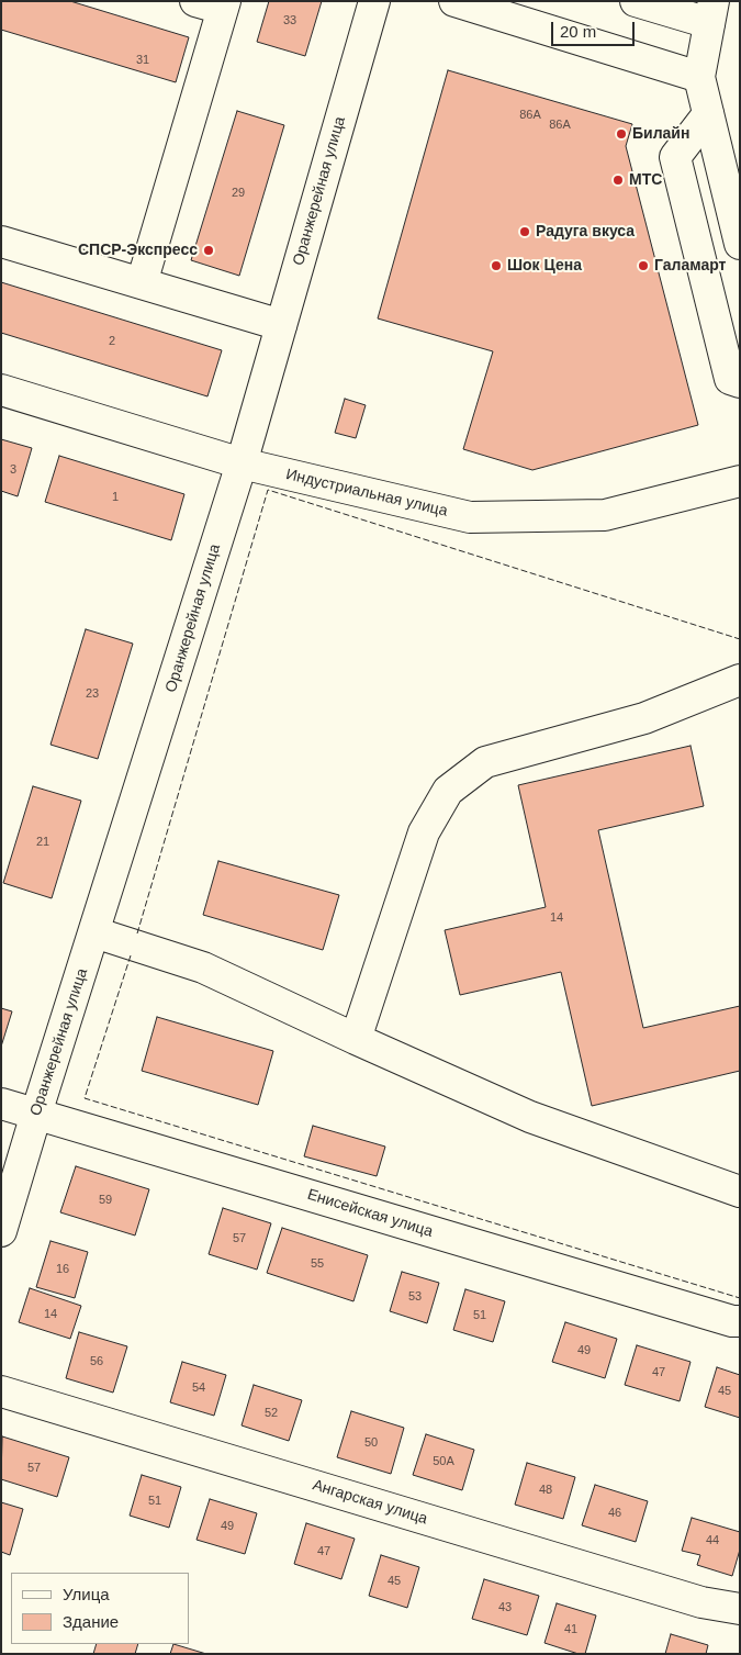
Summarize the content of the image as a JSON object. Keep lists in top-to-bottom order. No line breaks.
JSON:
{"streets":{"street":["Оранжерейная улица","Индустриальная улица","Енисейская улица","Ангарская улица"]},"crossings":[["Оранжерейная улица","Индустриальная улица"],["Оранжерейная улица","Енисейская улица"]],"places":["Билайн","МТС","Радуга вкуса","СПСР-Экспресс","Шок Цена","Галамарт"],"house_numbers":["33","31","86А","86А","29","2","3","1","23","21","14","59","57","55","16","53","14","51","49","56","47","54","45","52","50","50А","57","48","51","46","49","44","47","45","43","41"],"legend":["Улица","Здание"],"scale_bar":"20 m"}
